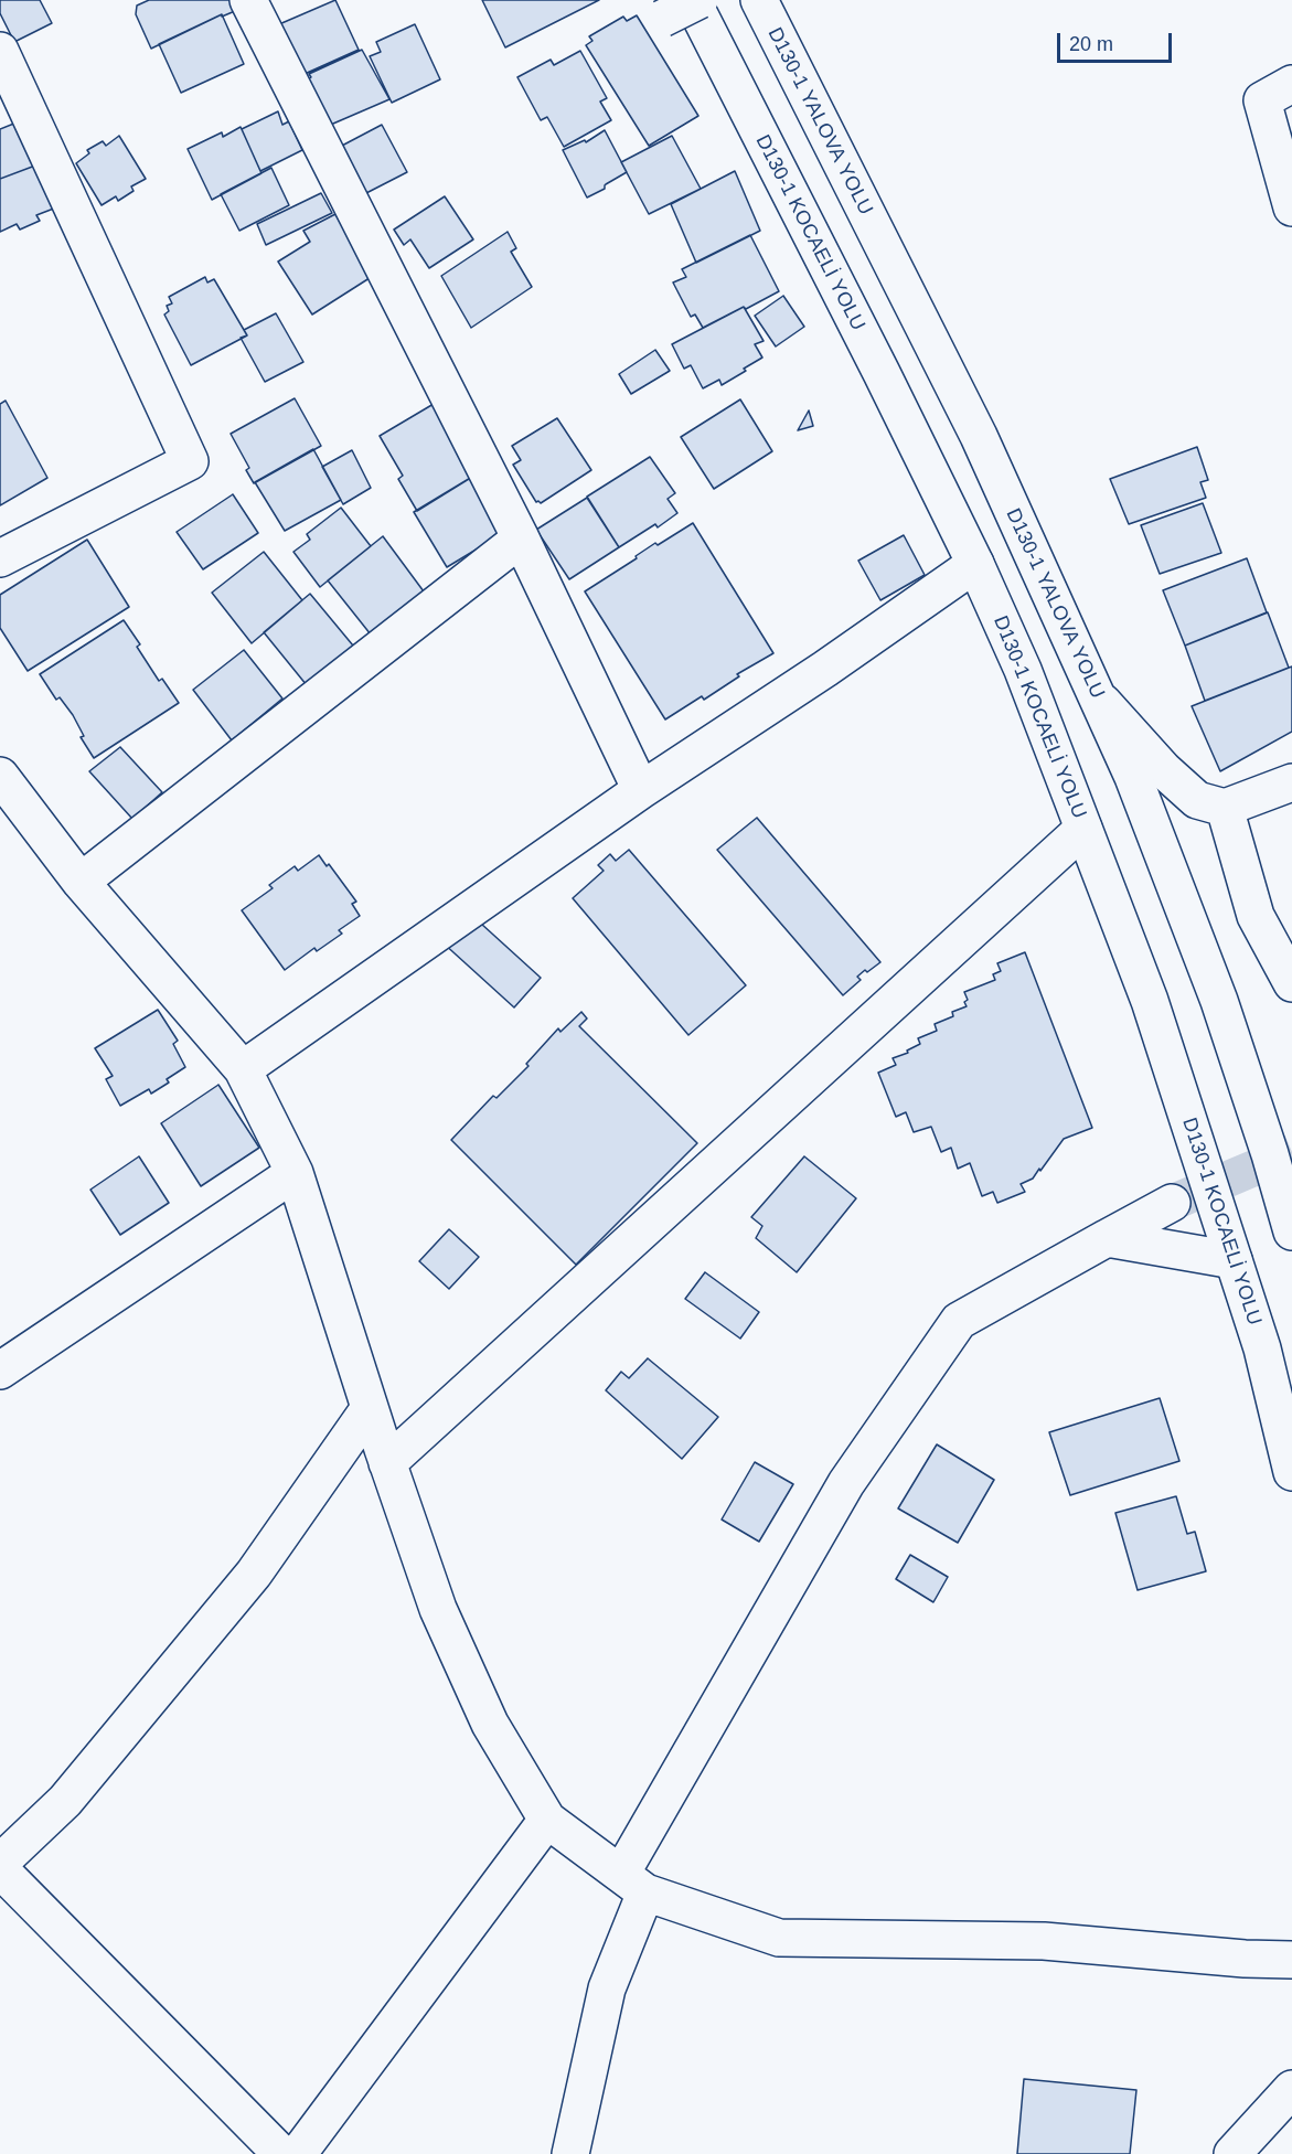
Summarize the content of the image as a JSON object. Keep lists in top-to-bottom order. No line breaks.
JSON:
{"streets":{"main road":["D130-1 YALOVA YOLU","D130-1 KOCAELİ YOLU"]},"scale_bar":"20 m"}
